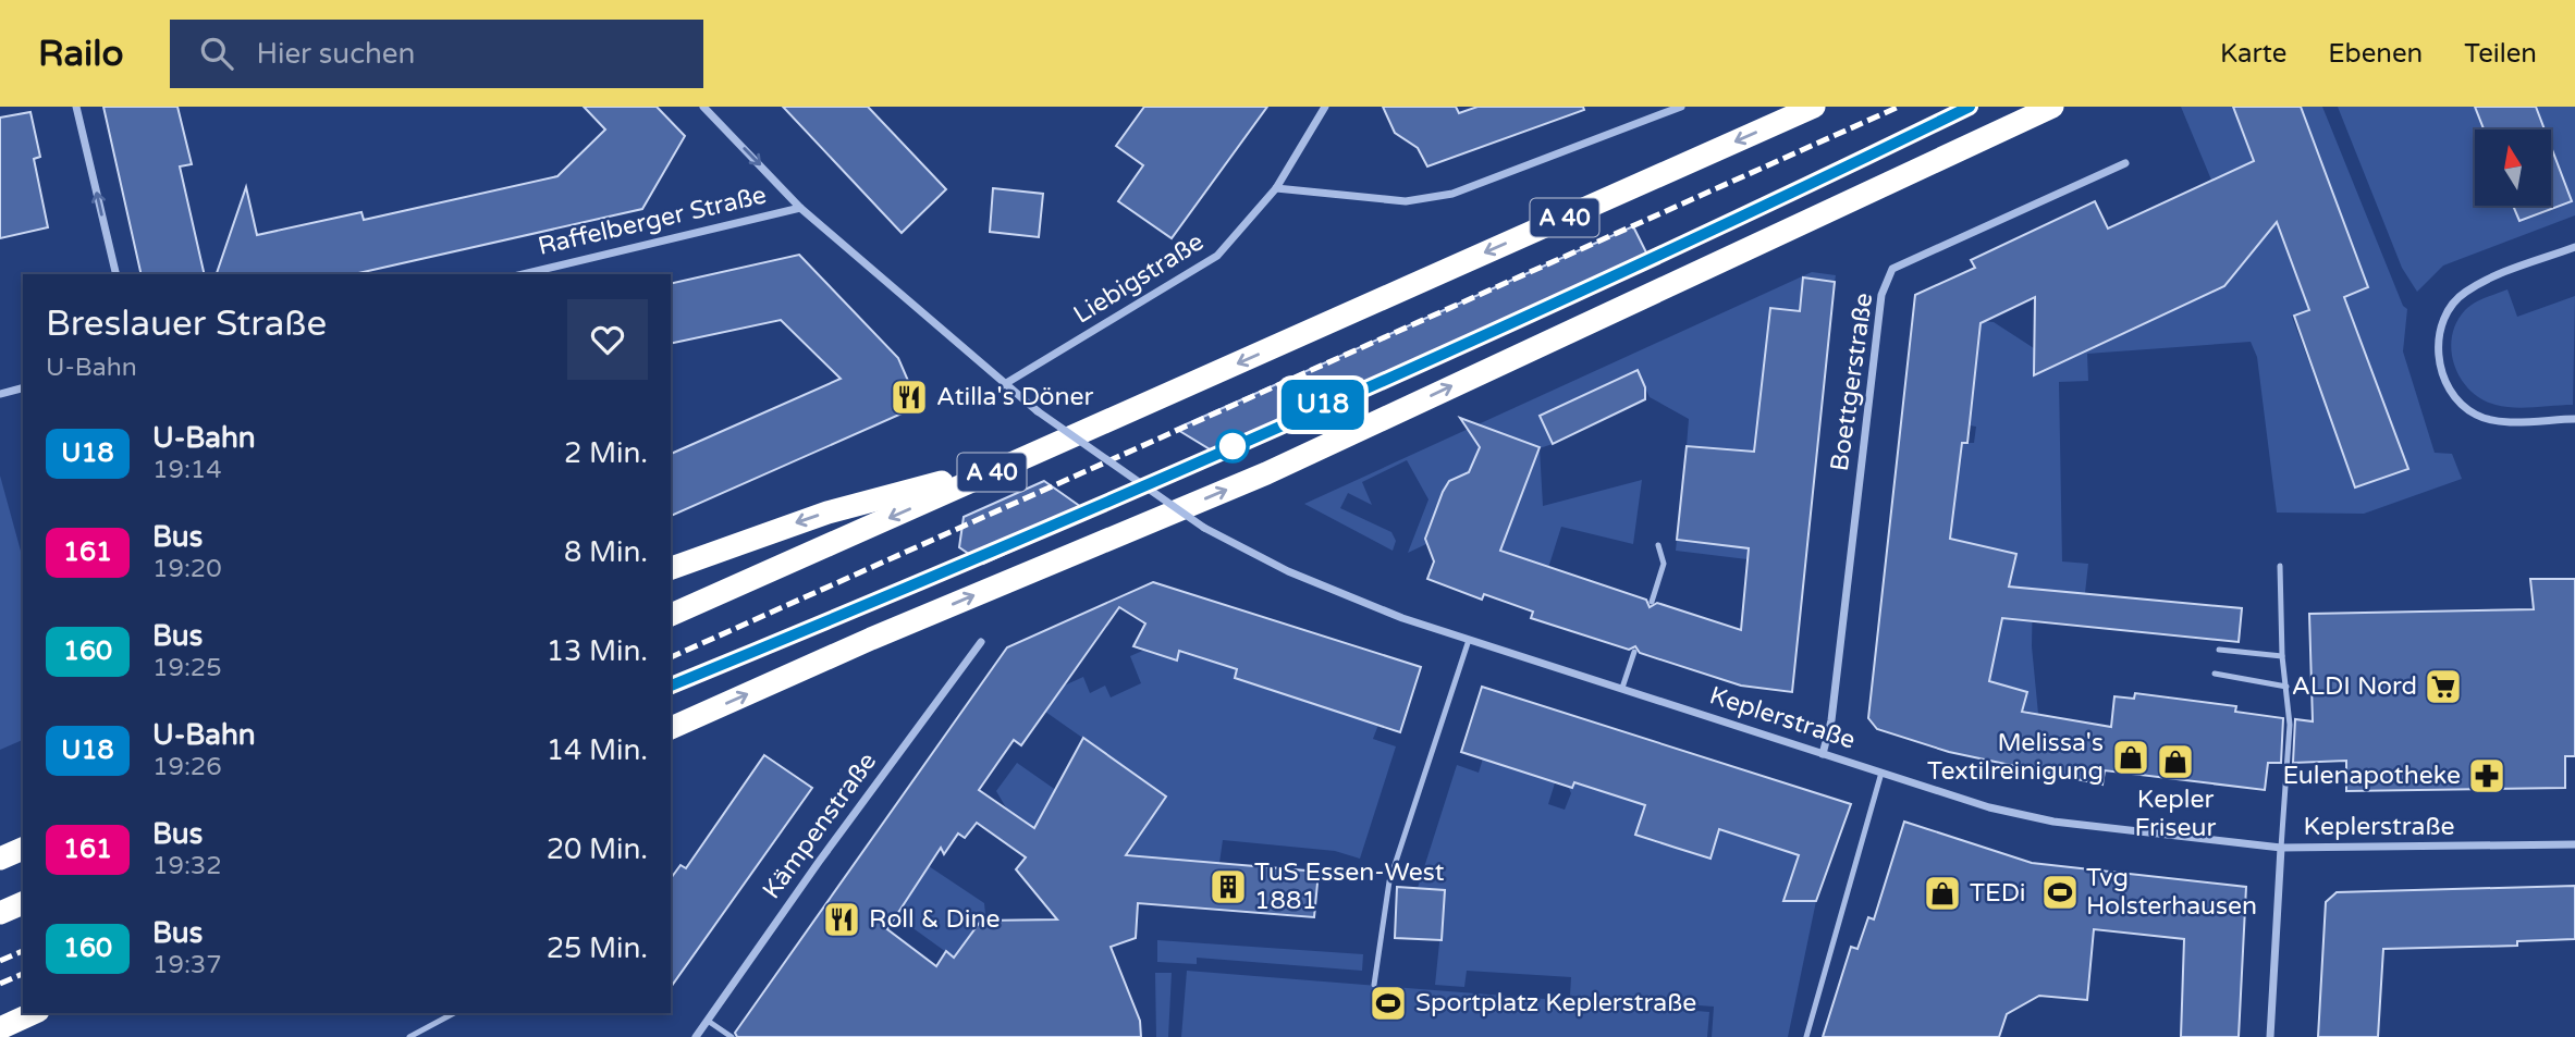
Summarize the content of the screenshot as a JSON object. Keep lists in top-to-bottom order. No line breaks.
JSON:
{"streets":{"highway":["A 40"],"street":["Raffelberger Straße","Liebigstraße","Boettgerstraße","Keplerstraße","Kämpenstraße"]},"crossings":[["Raffelberger Straße","Keplerstraße"],["Liebigstraße","Keplerstraße"],["Boettgerstraße","Keplerstraße"]],"places":{"restaurant":["Atilla's Döner","Roll & Dine"],"supermarket":["ALDI Nord"],"shop":["Melissa's Textilreinigung","Kepler Friseur","TEDi"],"pharmacy":["Eulenapotheke"],"building":["TuS Essen-West 1881"],"sports":["Tvg Holsterhausen","Sportplatz Keplerstraße"]},"lines":["metro line U18"],"north":"top","page":{"header":"Railo","search":"Hier suchen","nav":["Karte","Ebenen","Teilen"],"on_map":"U18","heading":["Breslauer Straße","U-Bahn"],"list":[{"mark":"U18","name":"U-Bahn","note":"19:14","value":"2 Min."},{"mark":"161","name":"Bus","note":"19:20","value":"8 Min."},{"mark":"160","name":"Bus","note":"19:25","value":"13 Min."},{"mark":"U18","name":"U-Bahn","note":"19:26","value":"14 Min."},{"mark":"161","name":"Bus","note":"19:32","value":"20 Min."},{"mark":"160","name":"Bus","note":"19:37","value":"25 Min."}]}}
